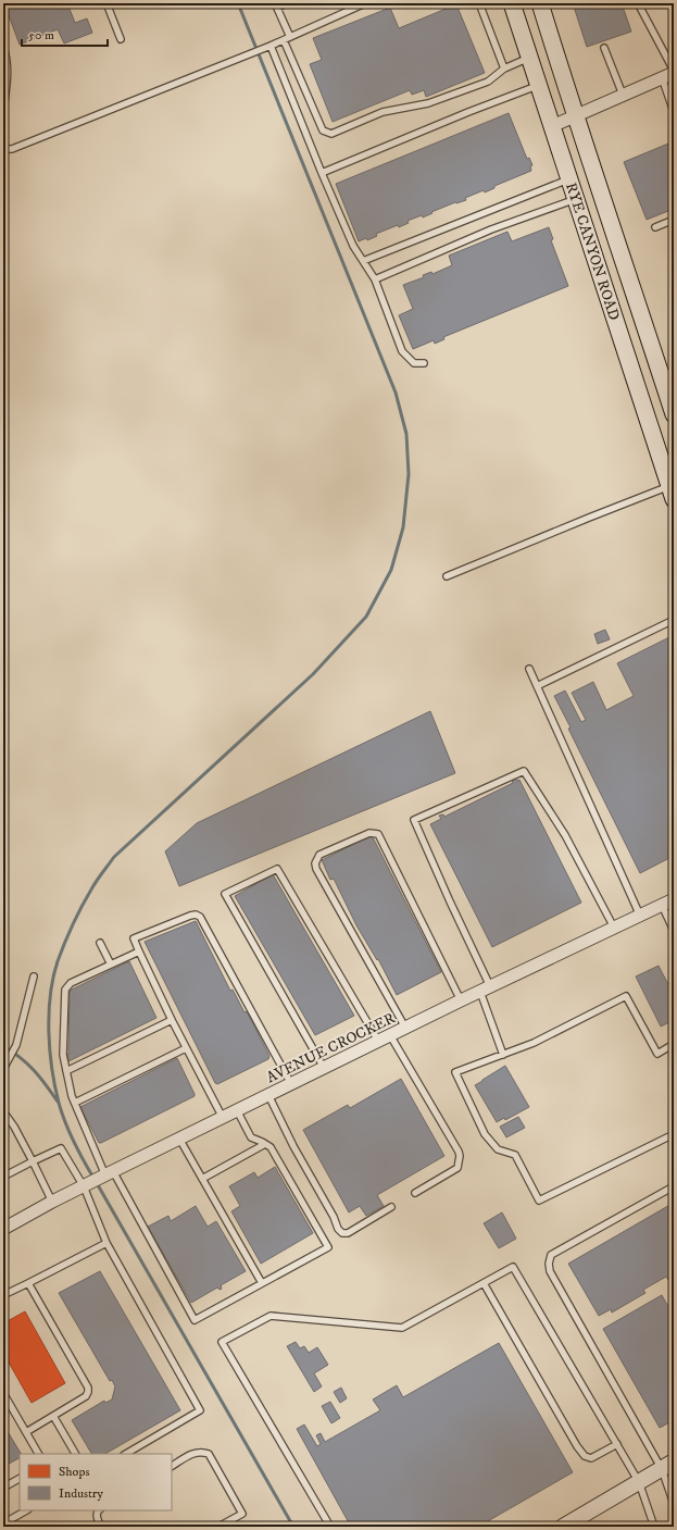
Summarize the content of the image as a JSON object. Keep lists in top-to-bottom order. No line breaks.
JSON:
{"streets":{"main road":["RYE CANYON ROAD"],"street":["AVENUE CROCKER"]},"legend":["Shops","Industry"],"scale_bar":"50 m"}
